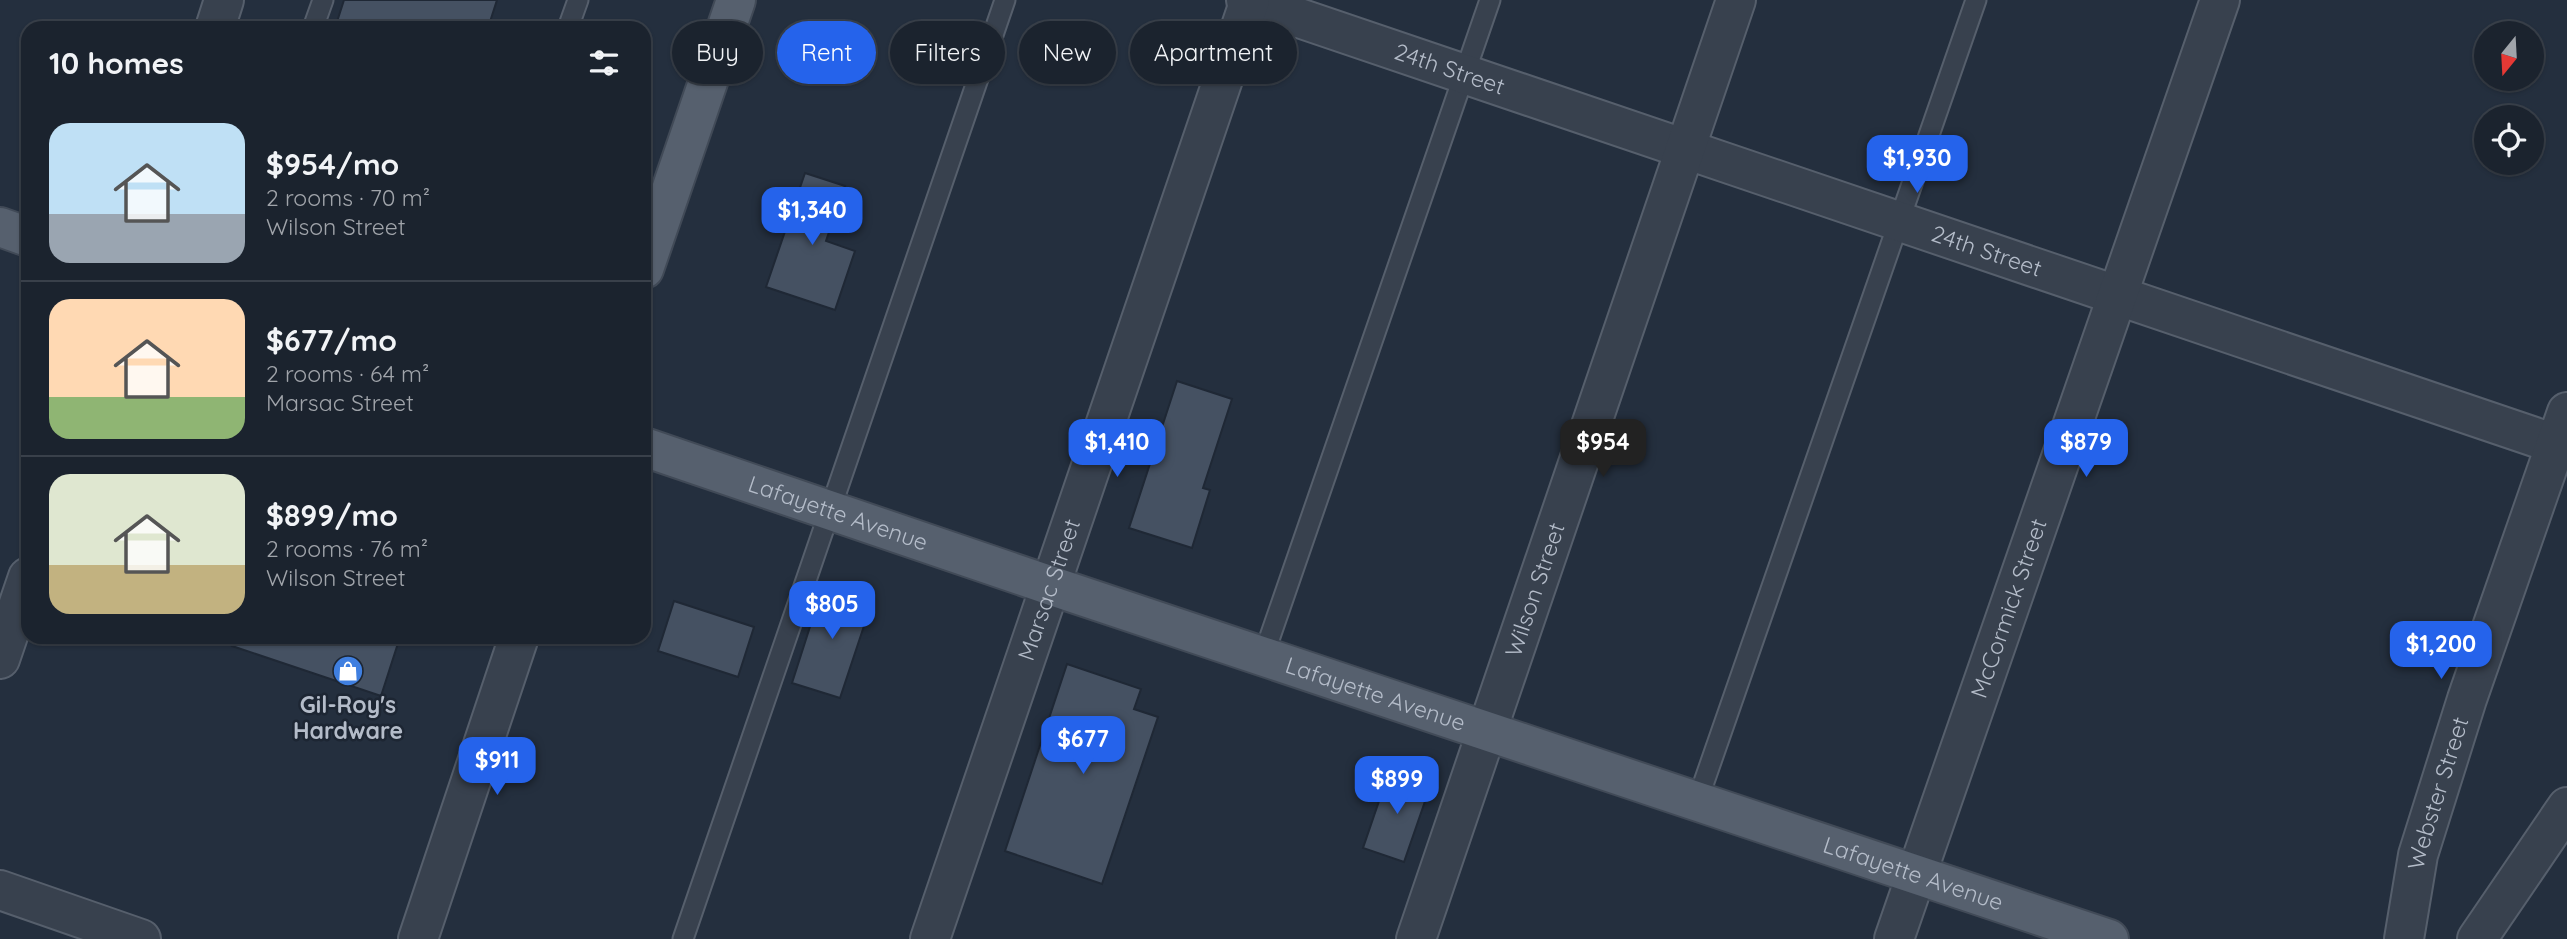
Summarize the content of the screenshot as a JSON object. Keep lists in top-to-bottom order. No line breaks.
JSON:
{"streets":{"main road":["Lafayette Avenue"],"street":["24th Street","Marsac Street","Wilson Street","McCormick Street","Webster Street"]},"crossings":[["24th Street","Marsac Street"],["24th Street","Wilson Street"],["24th Street","McCormick Street"],["24th Street","Webster Street"],["Lafayette Avenue","Marsac Street"],["Lafayette Avenue","Wilson Street"],["Lafayette Avenue","McCormick Street"]],"places":{"shop":["Gil-Roy's Hardware"]},"north":"bottom","page":{"chip":["Buy","Rent","Filters","New","Apartment"],"heading":"10 homes","list":[{"name":"$954/mo","note":"2 rooms · 70 m² · Wilson Street"},{"name":"$677/mo","note":"2 rooms · 64 m² · Marsac Street"},{"name":"$899/mo","note":"2 rooms · 76 m² · Wilson Street"}],"price":["$1,930","$1,340","$1,410","$954","$879","$805","$1,200","$677","$911","$899"]}}
